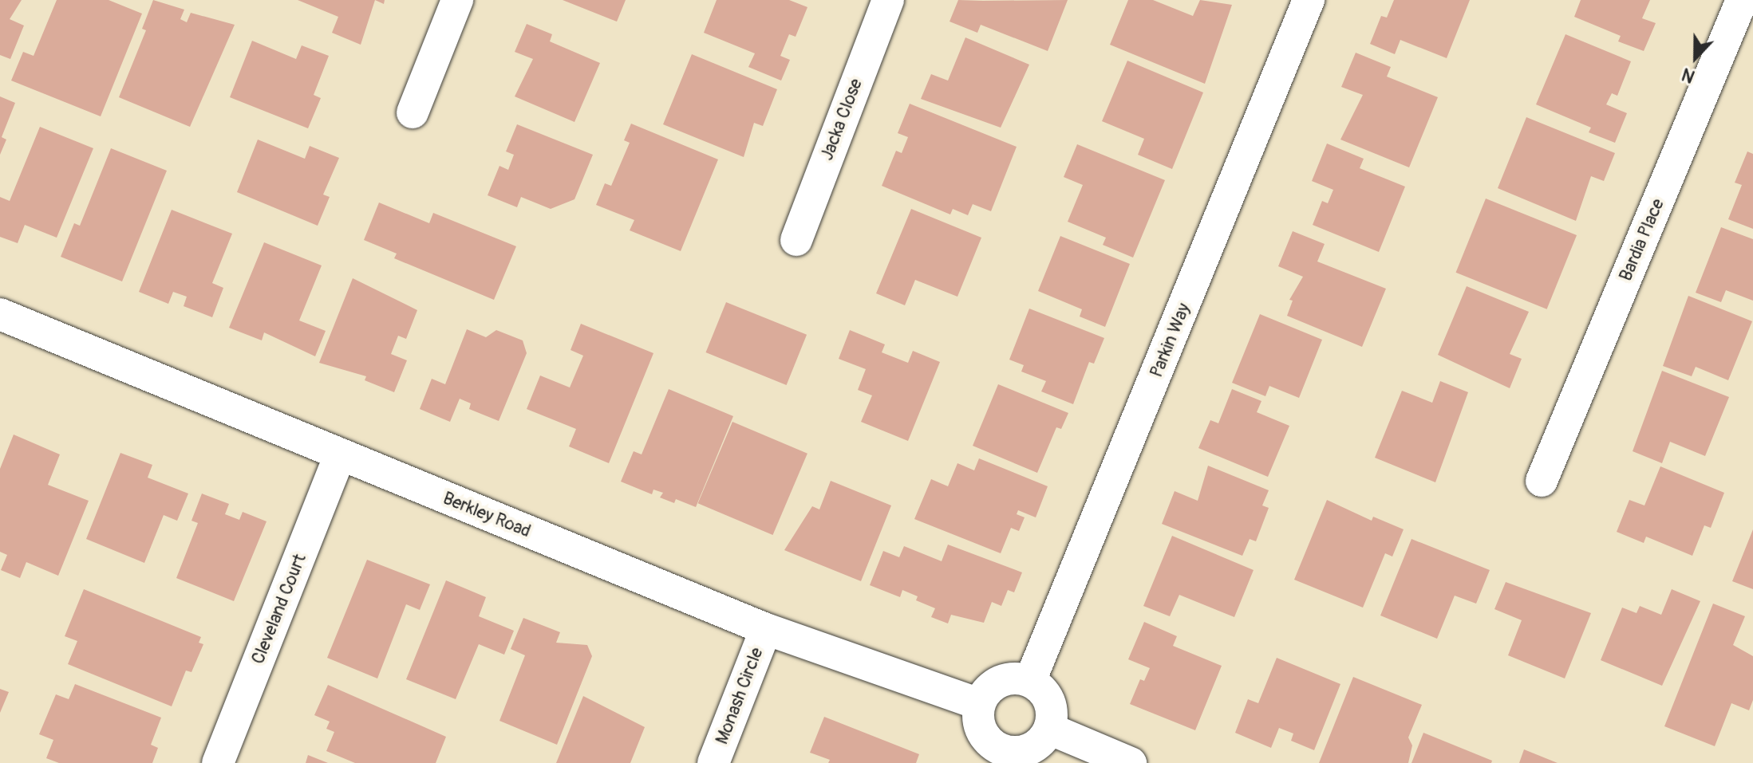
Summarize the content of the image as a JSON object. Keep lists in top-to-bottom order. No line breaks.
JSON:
{"streets":{"street":["Jacka Close","Bardia Place","Parkin Way","Berkley Road","Cleveland Court","Monash Circle"]},"crossings":[["Parkin Way","Berkley Road"],["Berkley Road","Cleveland Court"],["Berkley Road","Monash Circle"]],"north":"bottom"}
